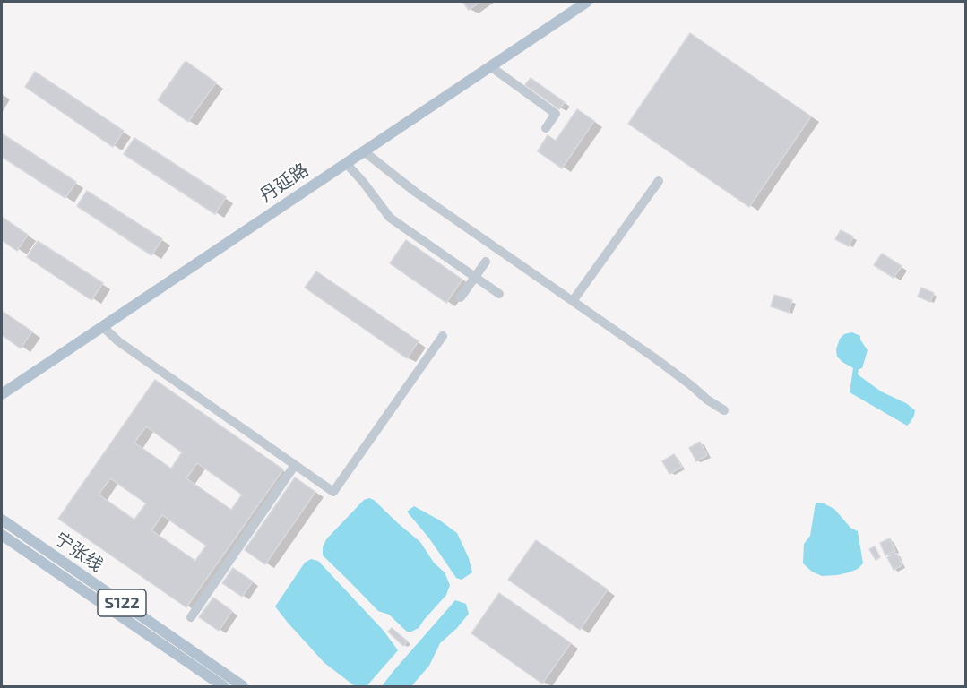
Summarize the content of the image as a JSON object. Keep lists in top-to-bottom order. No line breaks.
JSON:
{"streets":{"main road":["丹延路","宁张线","S122"]}}
